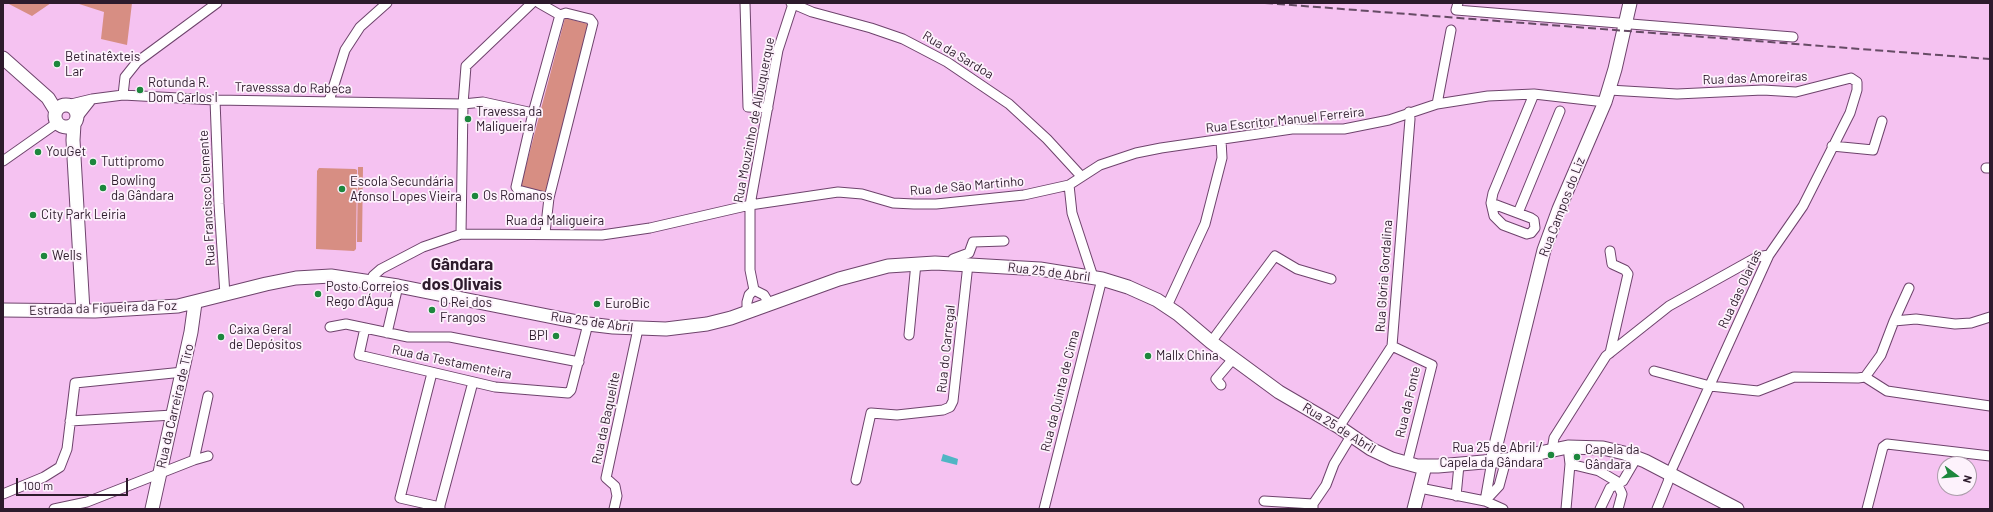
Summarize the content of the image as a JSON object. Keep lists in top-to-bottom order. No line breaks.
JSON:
{"streets":{"main road":["Rua Campos do Liz","Rua 25 de Abril","Estrada da Figueira da Foz","Rua da Carreira de Tiro"],"street":["Rua da Sardoa","Rua das Amoreiras","Travesssa do Rabeca","Rua Mouzinho de Albuquerque","Rua Escritor Manuel Ferreira","Rua de São Martinho","Rua Francisco Clemente","Rua da Maligueira","Rua Glória Gordalina","Rua das Olarias","Rua do Carregal","Rua da Testamenteira","Rua da Quinta de Cima","Rua da Fonte","Rua da Baquelite"]},"crossings":[["Rua da Sardoa","Rua Mouzinho de Albuquerque"],["Rua da Sardoa","Rua Escritor Manuel Ferreira"],["Rua das Amoreiras","Rua Escritor Manuel Ferreira"],["Rua das Amoreiras","Rua Campos do Liz"],["Rua das Amoreiras","Rua das Olarias"],["Travesssa do Rabeca","Rua Francisco Clemente"],["Rua Mouzinho de Albuquerque","Rua de São Martinho"],["Rua Mouzinho de Albuquerque","Rua da Maligueira"],["Rua Escritor Manuel Ferreira","Rua de São Martinho"],["Rua Escritor Manuel Ferreira","Rua Campos do Liz"],["Rua Escritor Manuel Ferreira","Rua Glória Gordalina"],["Rua de São Martinho","Rua da Maligueira"],["Rua Francisco Clemente","Rua 25 de Abril"],["Rua Francisco Clemente","Estrada da Figueira da Foz"],["Rua Campos do Liz","Rua 25 de Abril"],["Rua da Maligueira","Rua 25 de Abril"],["Rua 25 de Abril","Rua Glória Gordalina"],["Rua 25 de Abril","Rua das Olarias"],["Rua 25 de Abril","Estrada da Figueira da Foz"],["Rua 25 de Abril","Rua do Carregal"],["Rua 25 de Abril","Rua da Testamenteira"],["Rua 25 de Abril","Rua da Quinta de Cima"],["Rua 25 de Abril","Rua da Fonte"],["Rua 25 de Abril","Rua da Baquelite"],["Rua Glória Gordalina","Rua da Fonte"],["Estrada da Figueira da Foz","Rua da Carreira de Tiro"]],"districts":["Gândara dos Olivais"],"places":["Betinatêxteis Lar","Rotunda R. Dom Carlos I","Travessa da Maligueira","YouGet","Tuttipromo","Bowling da Gândara","Escola Secundária Afonso Lopes Vieira","Os Romanos","City Park Leiria","Wells","Posto Correios Rego d'Água","EuroBic","O Rei dos Frangos","BPI","Caixa Geral de Depósitos","Mallx China","Rua 25 de Abril / Capela da Gândara","Capela da Gândara"],"scale_bar":"100 m","north":"right"}
